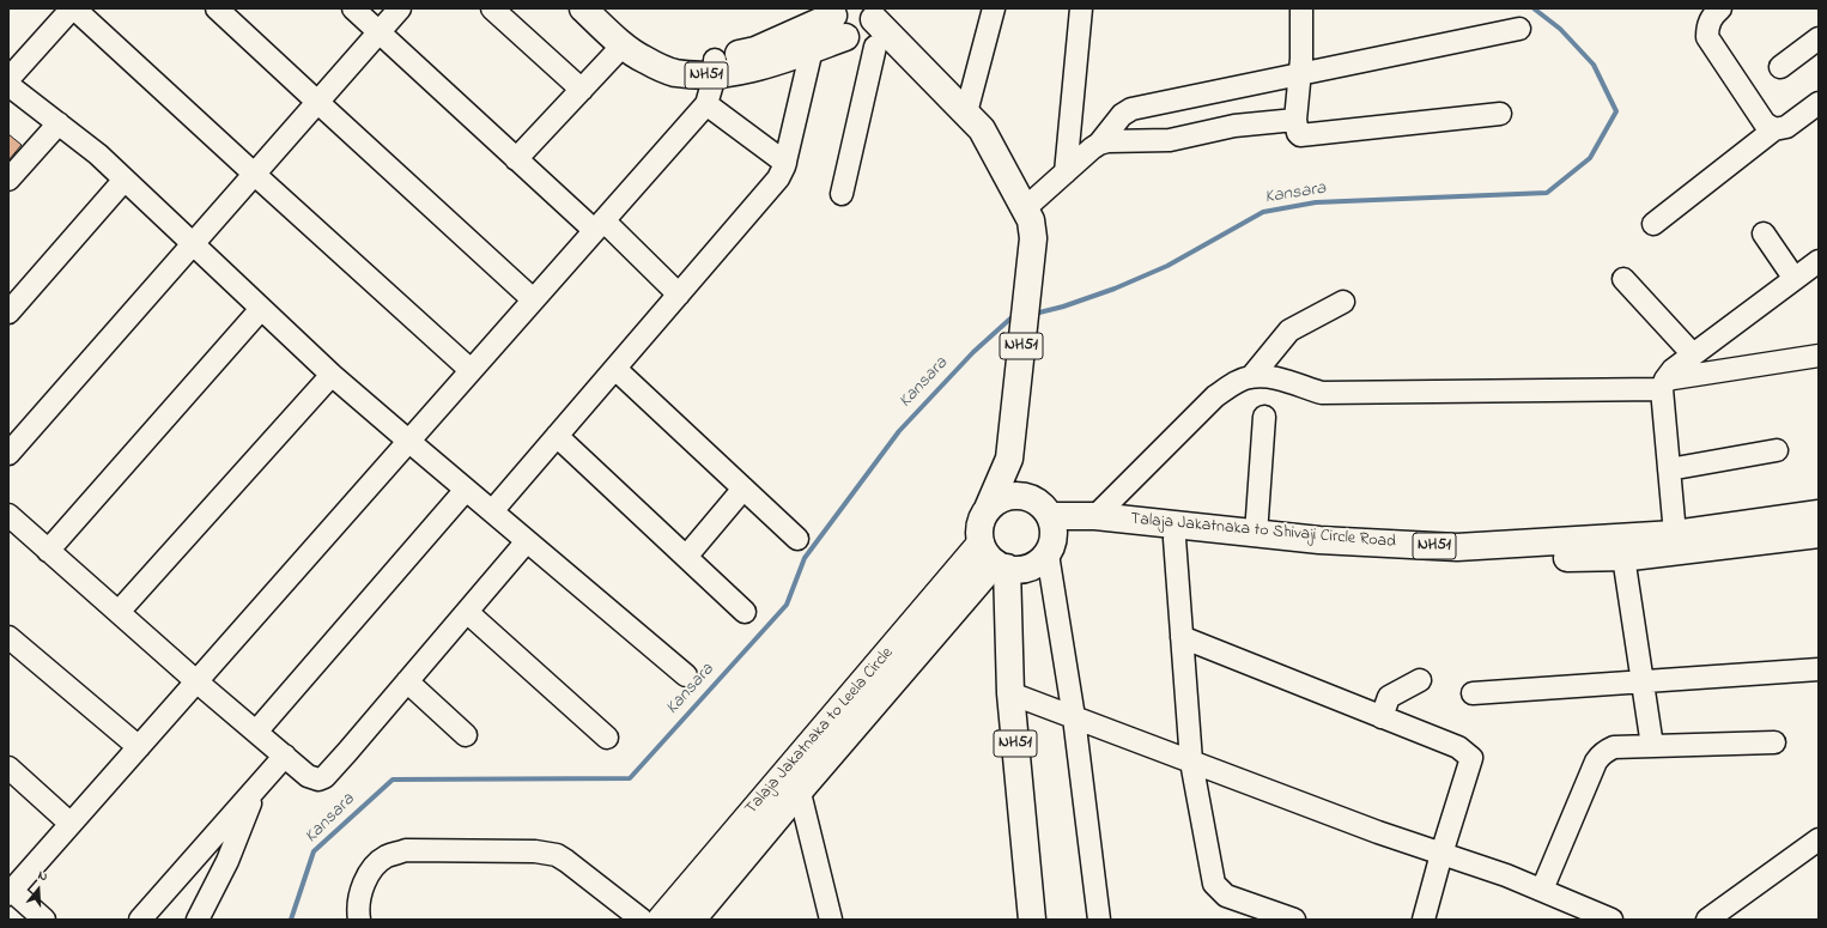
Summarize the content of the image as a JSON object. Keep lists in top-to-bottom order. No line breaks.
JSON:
{"streets":{"main road":["NH51","Talaja Jakatnaka to Shivaji Circle Road","Talaja Jakatnaka to Leela Circle"]},"crossings":[["NH51","Talaja Jakatnaka to Shivaji Circle Road"],["NH51","Talaja Jakatnaka to Leela Circle"],["Talaja Jakatnaka to Shivaji Circle Road","Talaja Jakatnaka to Leela Circle"]],"water":["Kansara"],"north":"top"}
